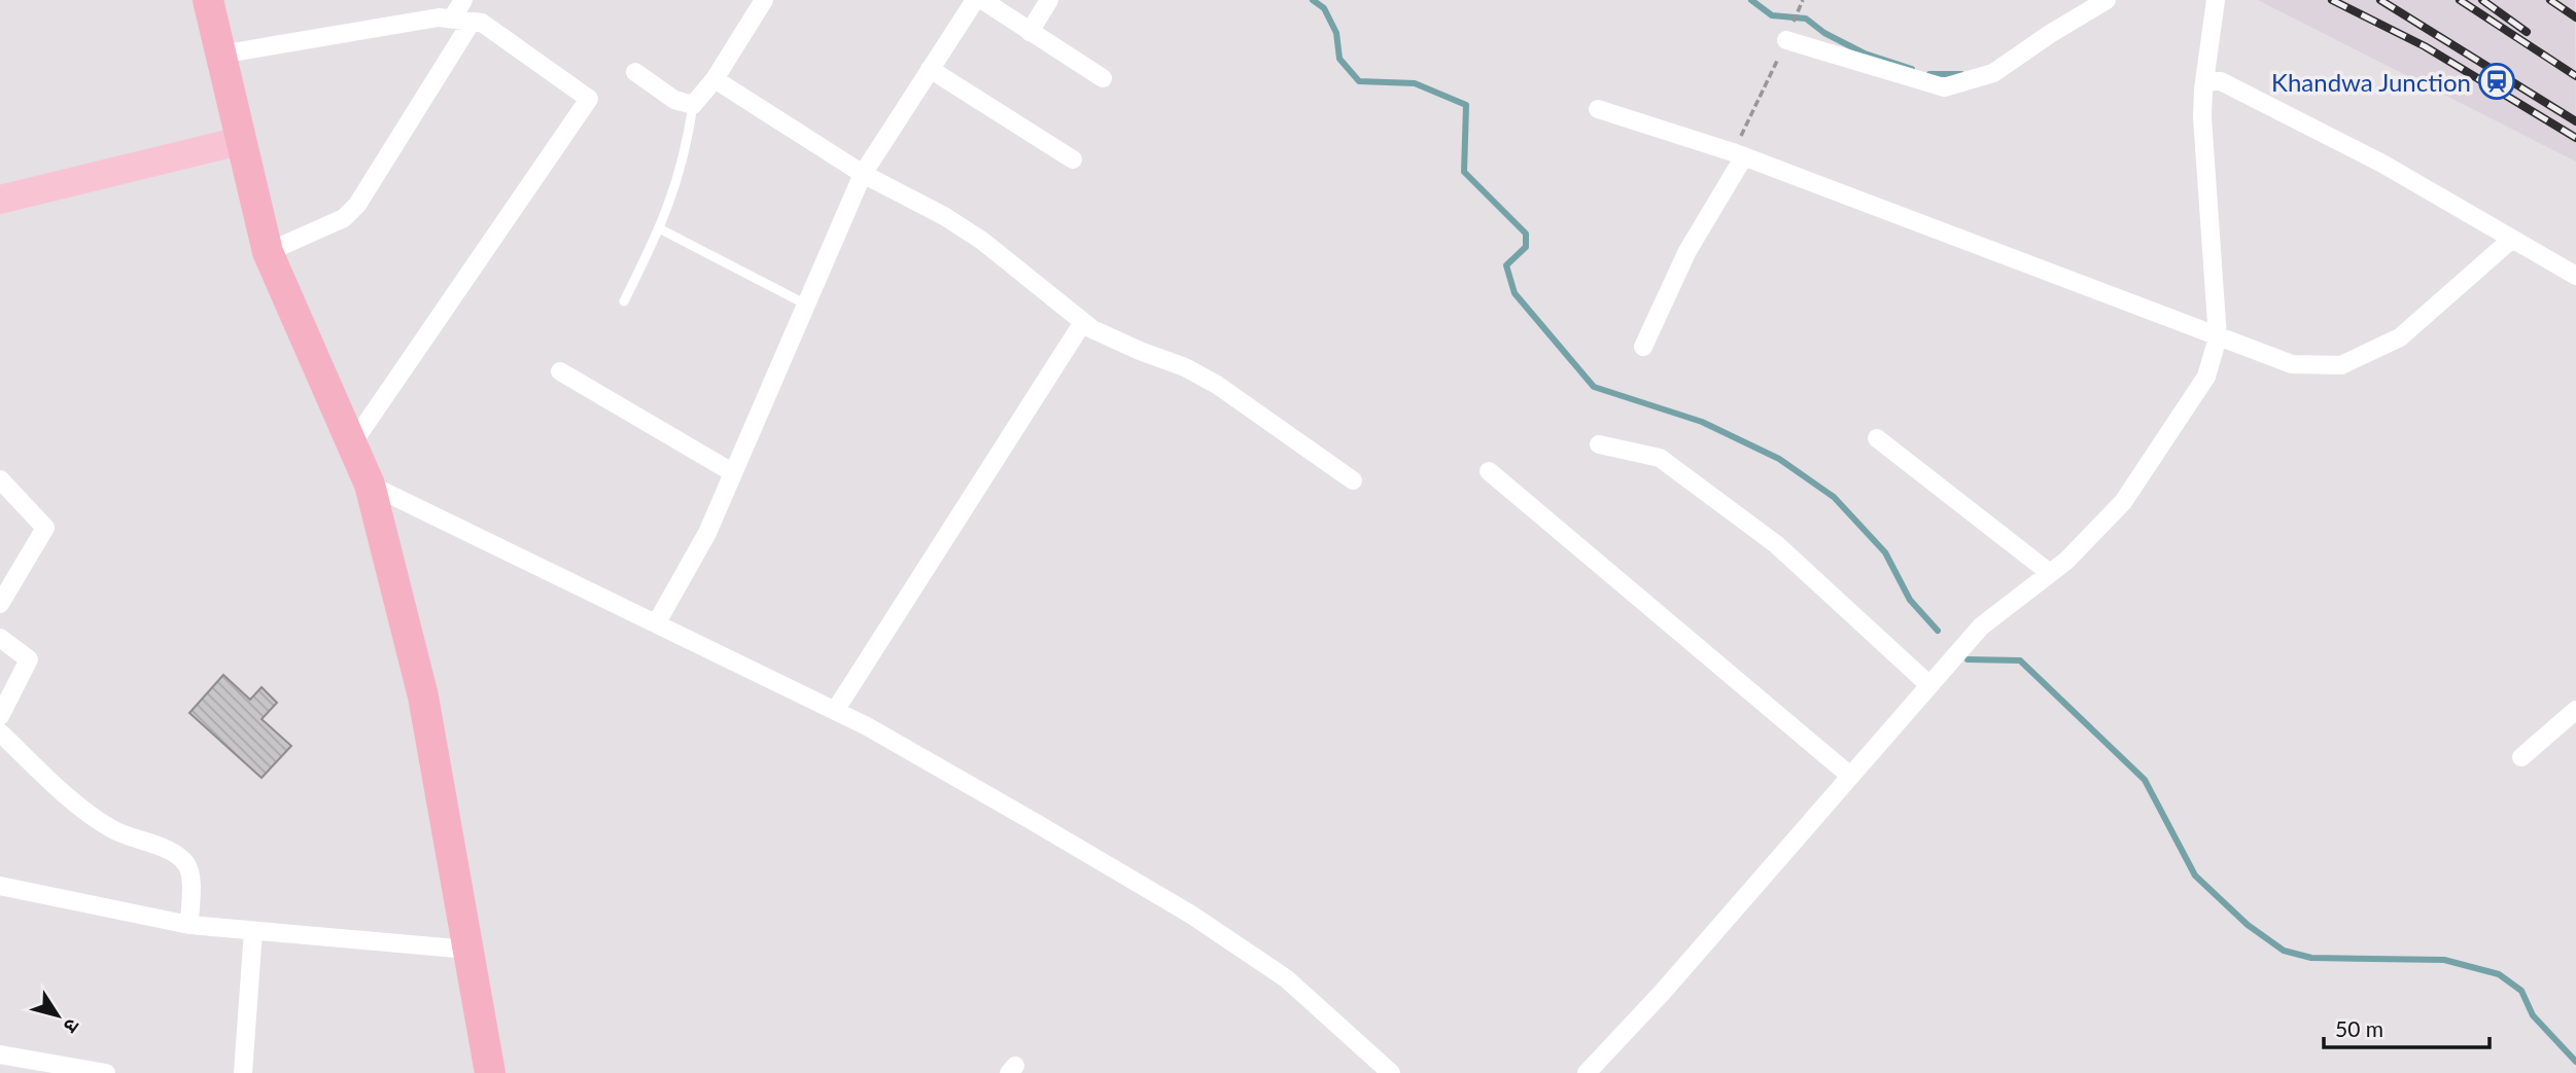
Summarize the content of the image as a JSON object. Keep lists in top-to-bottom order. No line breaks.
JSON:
{"places":{"station":["Khandwa Junction"]},"scale_bar":"50 m","north":"bottom right"}
